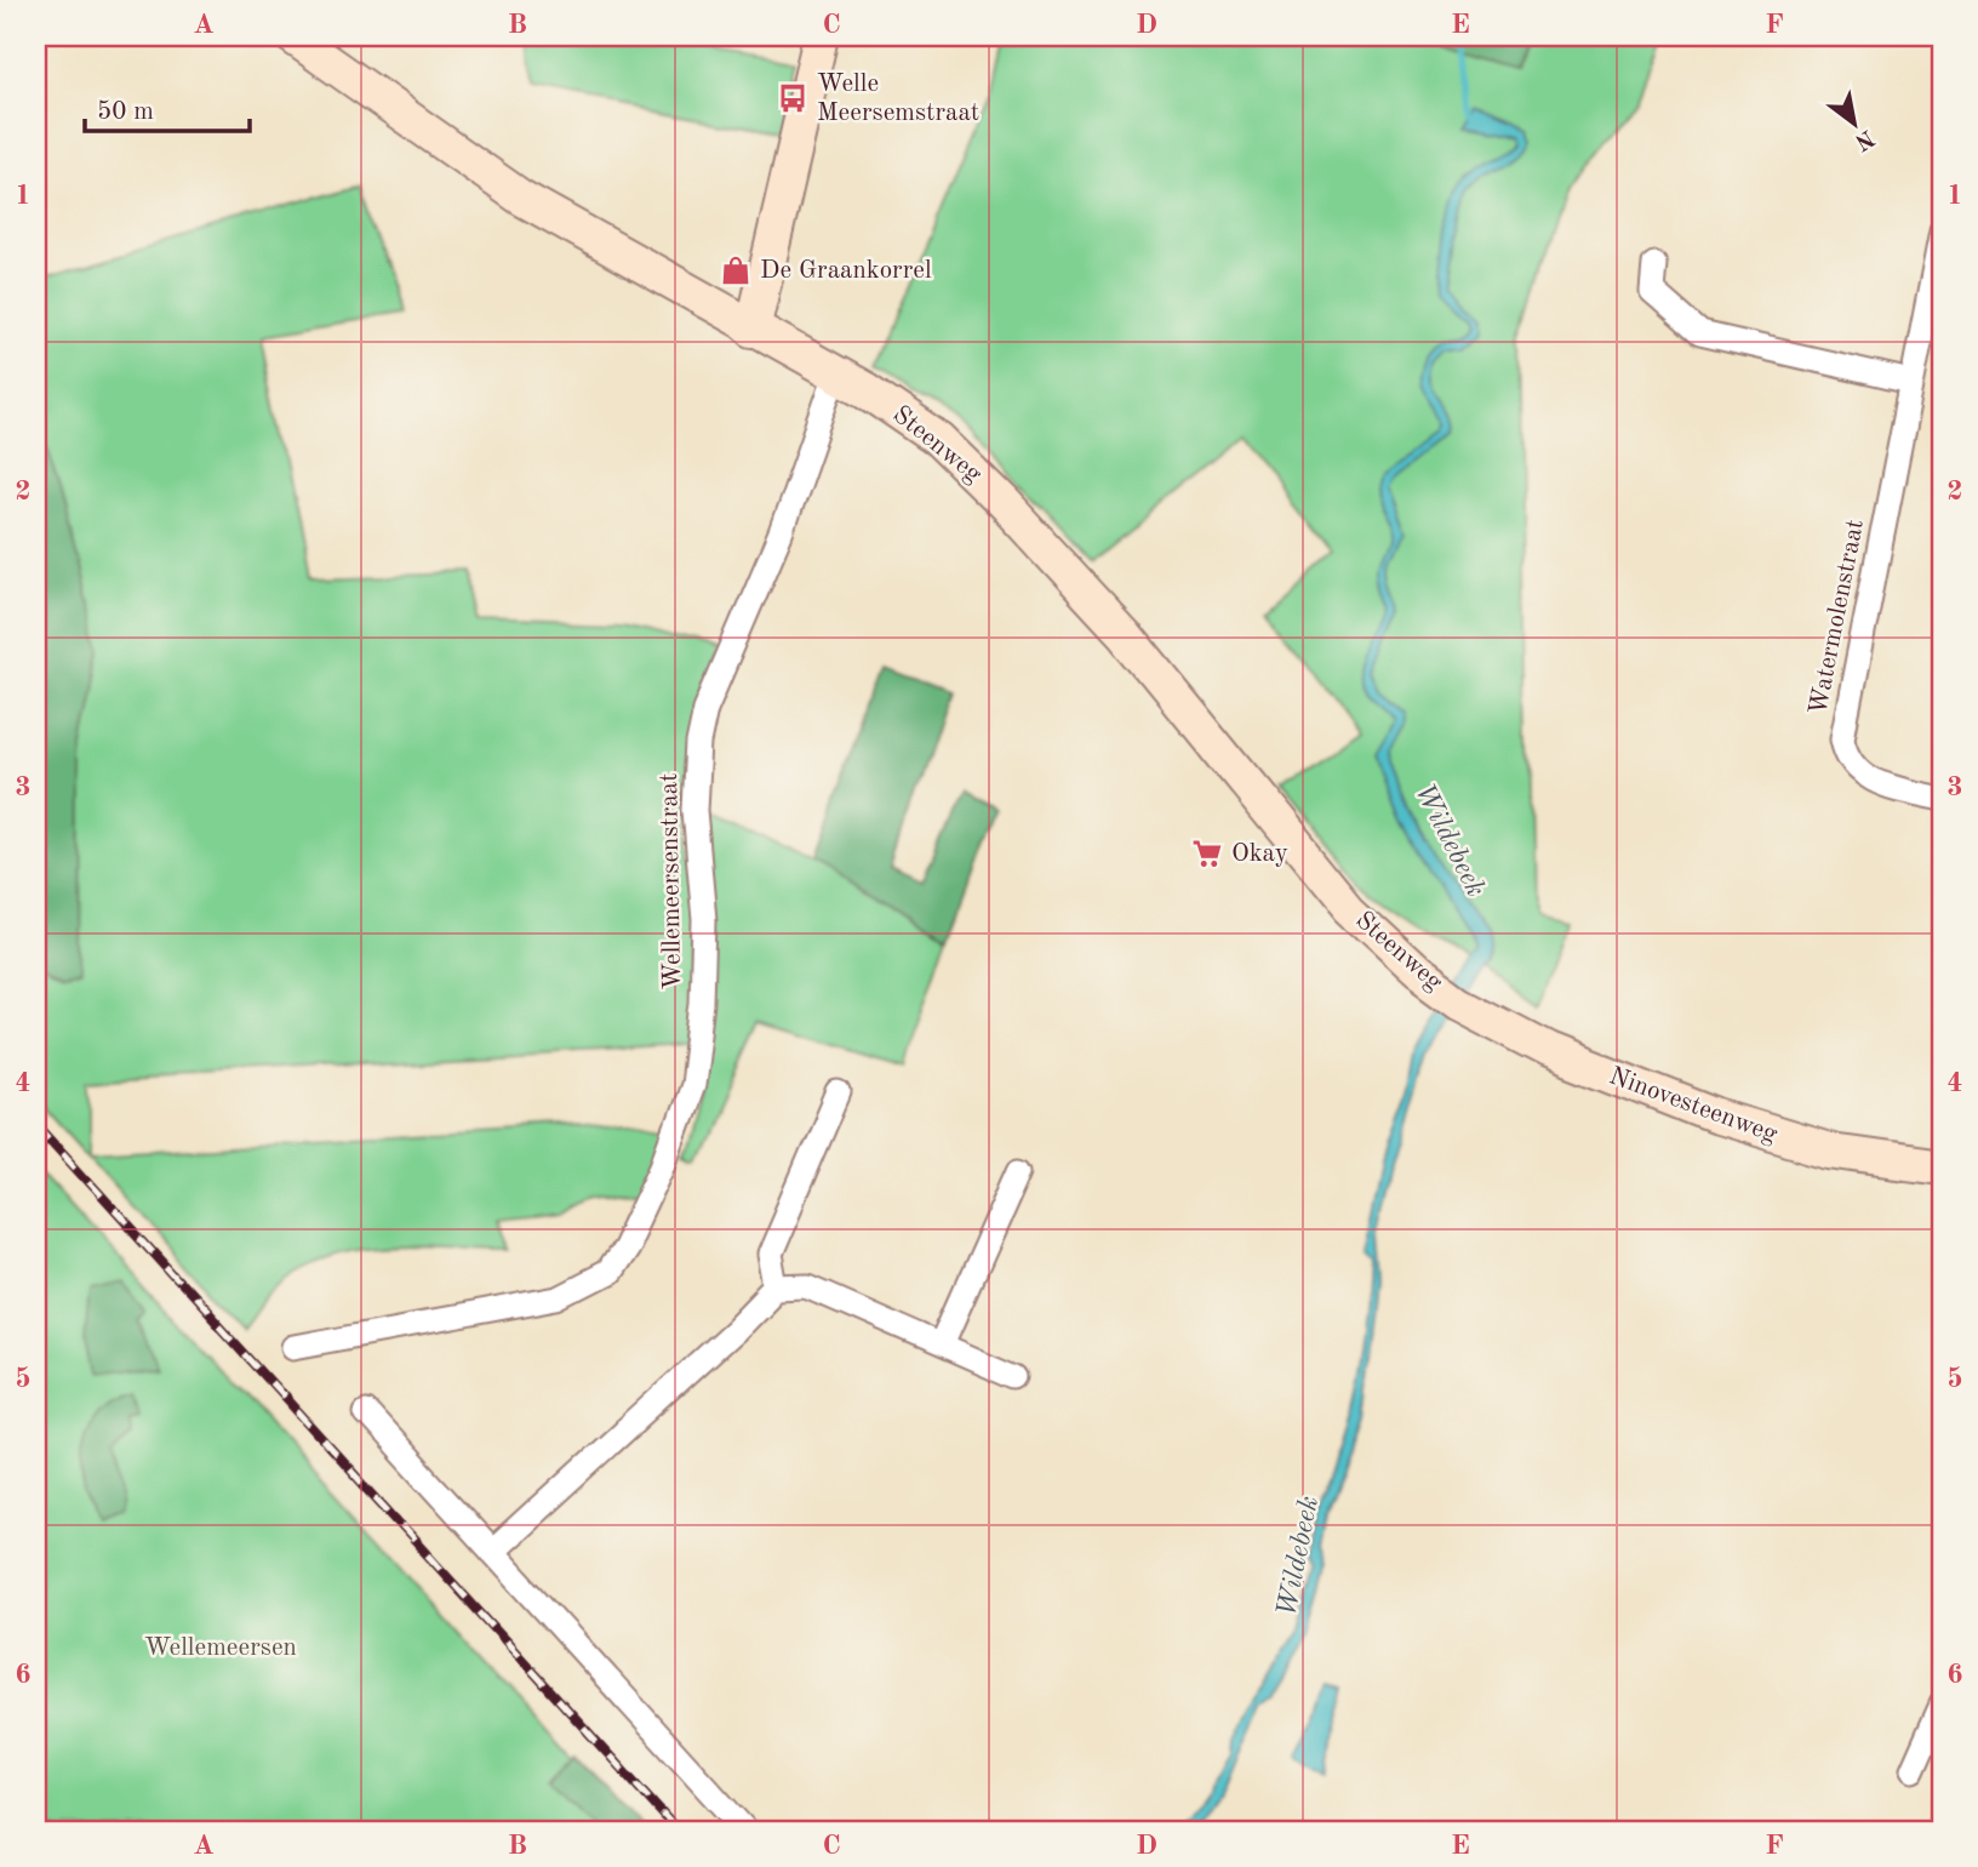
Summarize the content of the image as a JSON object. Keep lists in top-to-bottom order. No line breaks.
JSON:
{"streets":{"main road":["Steenweg","Ninovesteenweg"],"street":["Watermolenstraat","Wellemeersenstraat"]},"crossings":[["Steenweg","Wellemeersenstraat"],["Steenweg","Ninovesteenweg"]],"water":["Wildebeek"],"parks":["Wellemeersen"],"places":{"bus stop":["Welle Meersemstraat"],"shop":["De Graankorrel"],"supermarket":["Okay"]},"scale_bar":"50 m","north":"bottom right","grid":{"columns":["A","B","C","D","E","F"],"rows":["1","2","3","4","5","6"]}}
